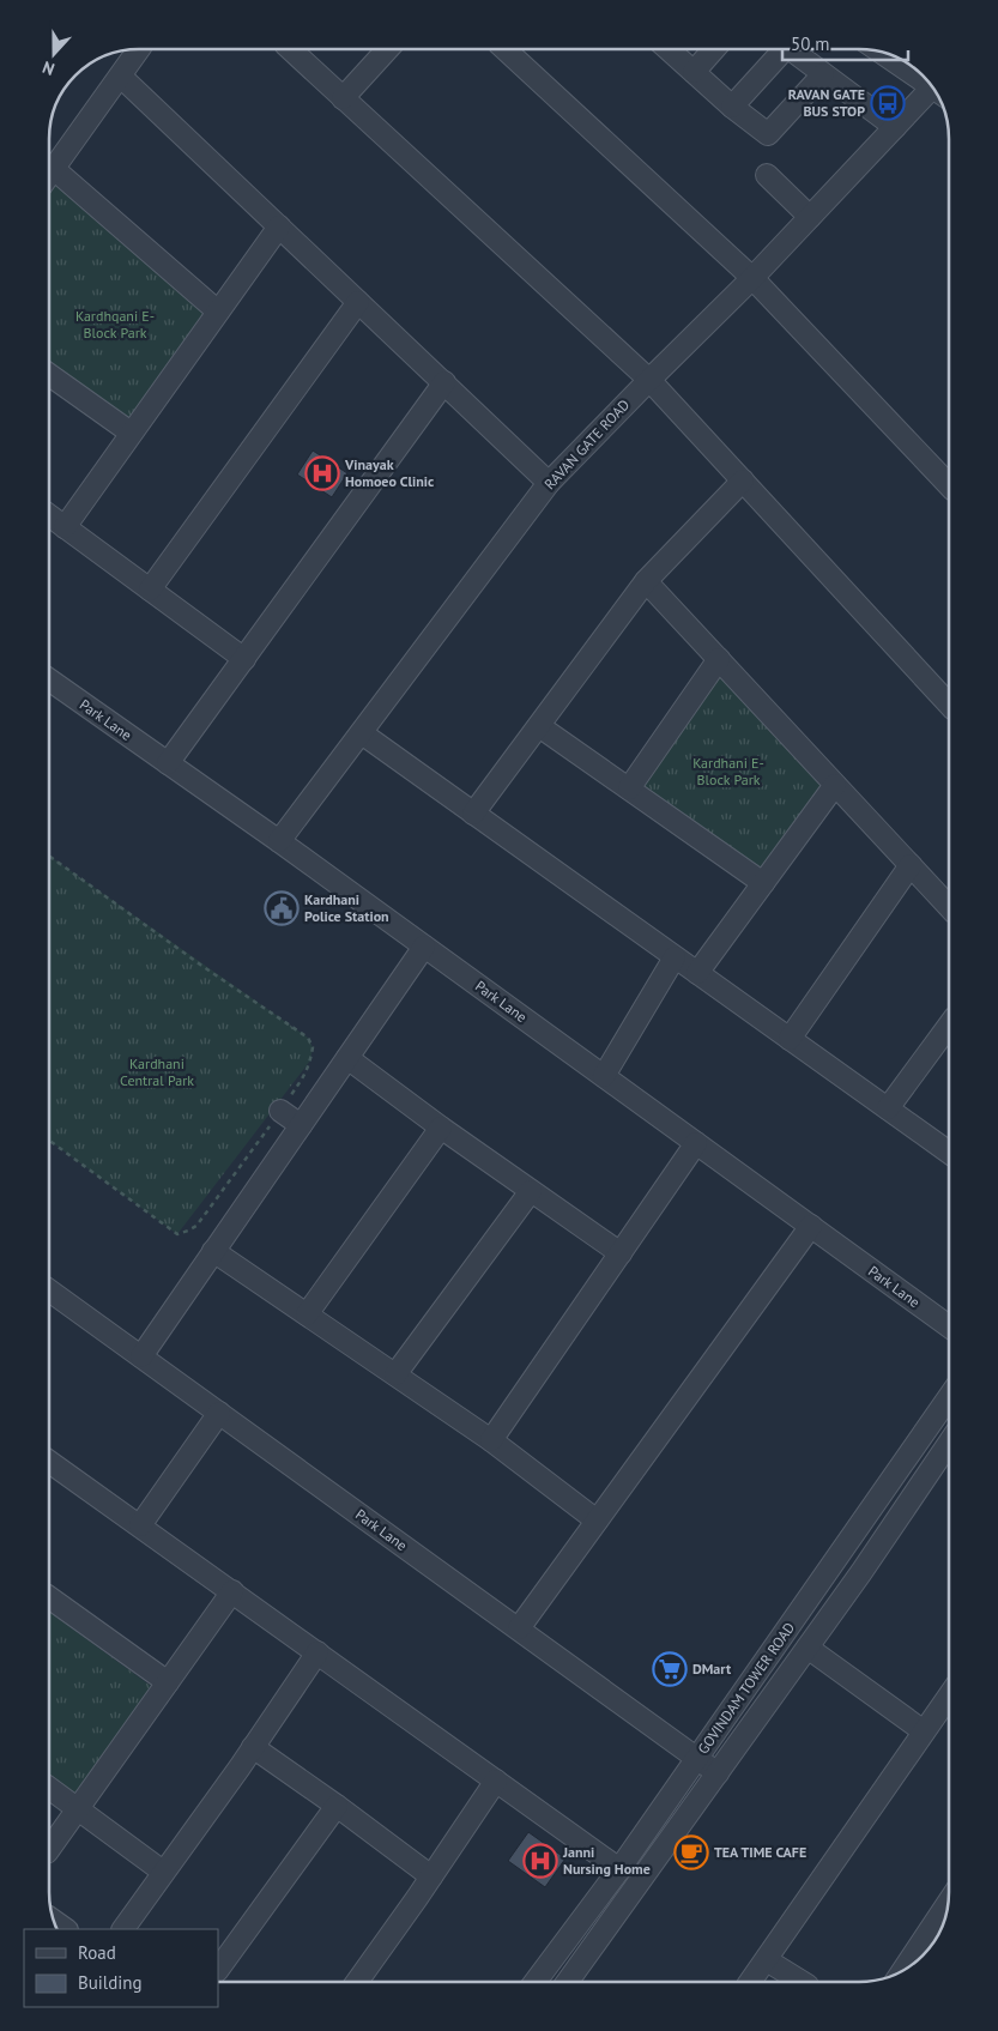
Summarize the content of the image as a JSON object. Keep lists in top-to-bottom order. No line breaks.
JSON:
{"streets":{"street":["RAVAN GATE ROAD","Park Lane","GOVINDAM TOWER ROAD"]},"crossings":[["RAVAN GATE ROAD","Park Lane"],["Park Lane","GOVINDAM TOWER ROAD"]],"parks":["Kardhqani E- Block Park","Kardhani E- Block Park","Kardhani Central Park"],"places":{"bus stop":["RAVAN GATE BUS STOP"],"hospital":["Vinayak Homoeo Clinic","Janni Nursing Home"],"public building":["Kardhani Police Station"],"supermarket":["DMart"],"cafe":["TEA TIME CAFE"]},"legend":["Road","Building"],"scale_bar":"50 m","north":"bottom"}
